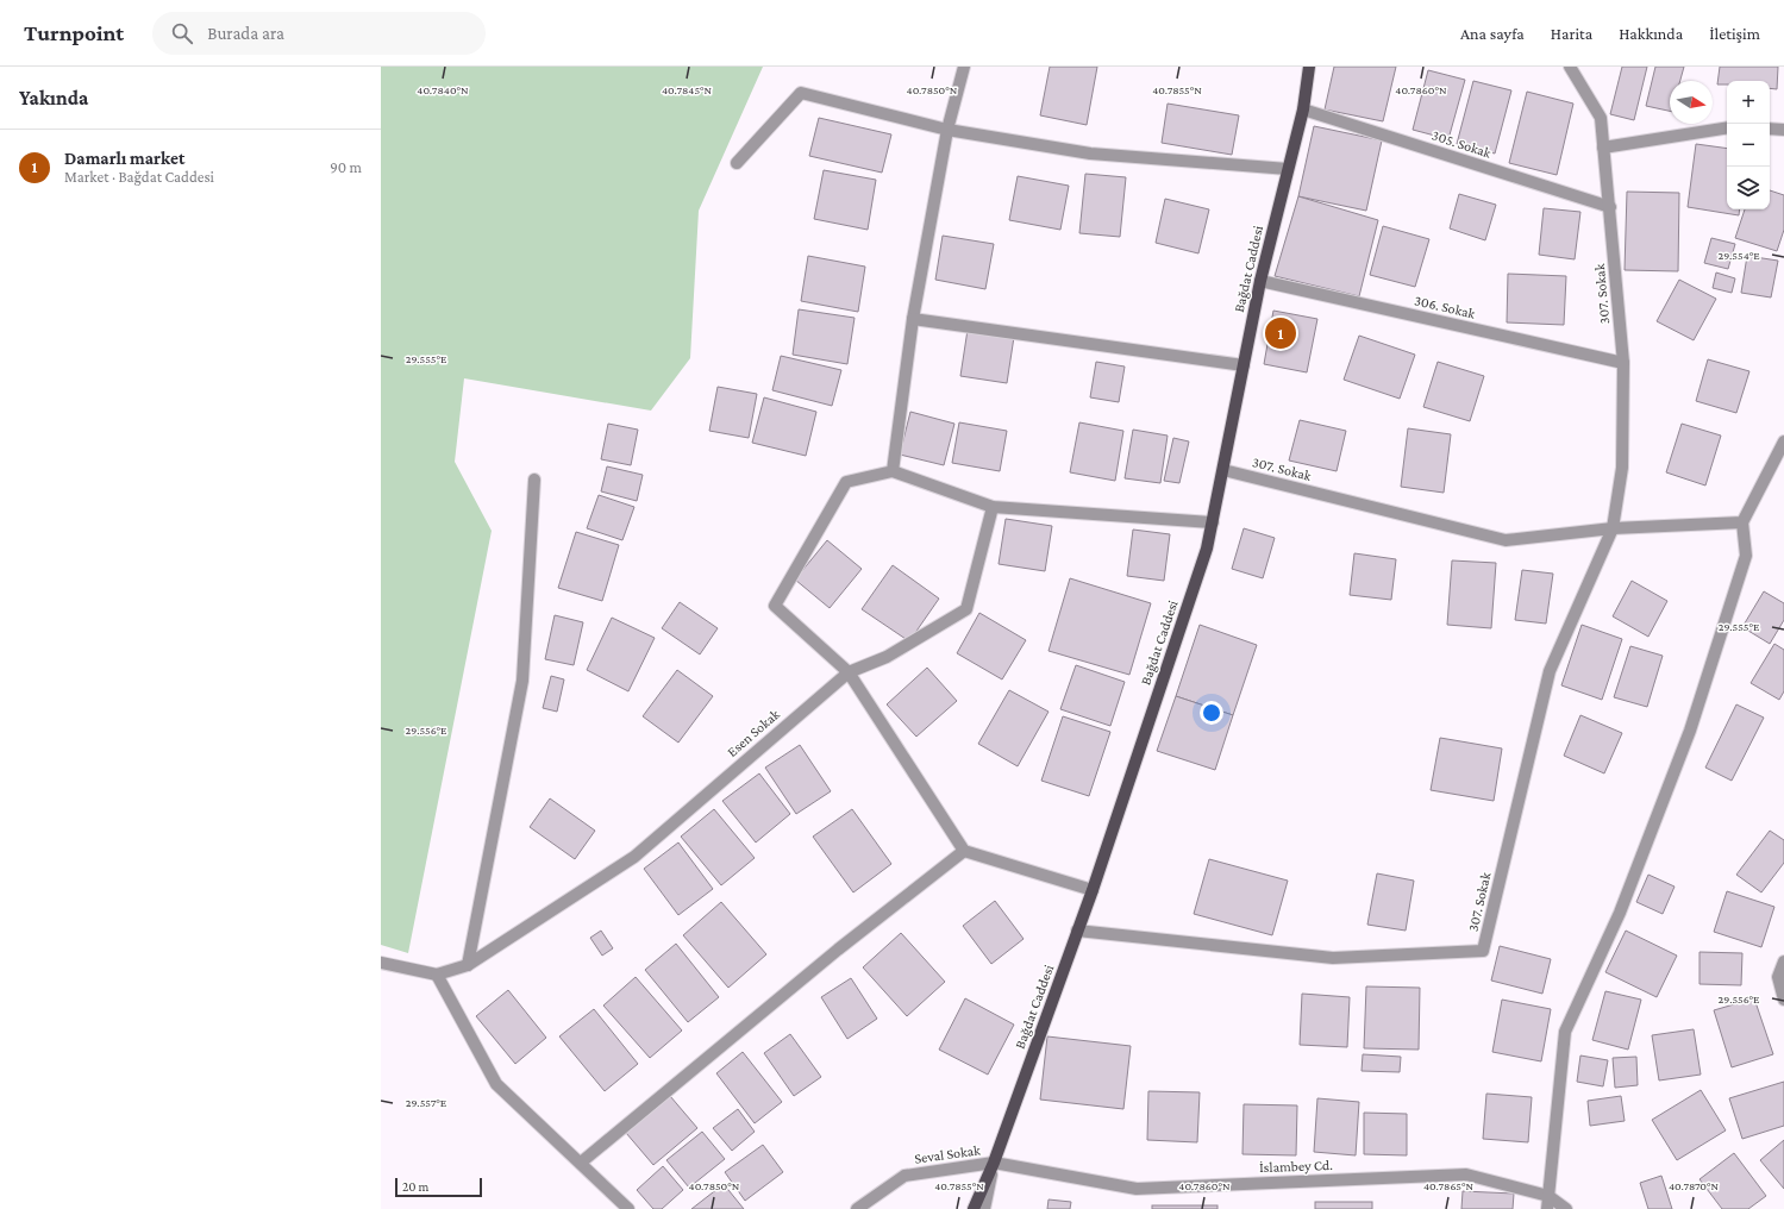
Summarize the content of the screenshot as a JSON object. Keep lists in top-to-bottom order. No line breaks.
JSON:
{"streets":{"main road":["Bağdat Caddesi"],"street":["305. Sokak","307. Sokak","306. Sokak","Esen Sokak","Seval Sokak","İslambey Cd."]},"crossings":[["305. Sokak","Bağdat Caddesi"],["305. Sokak","307. Sokak"],["Bağdat Caddesi","307. Sokak"],["Bağdat Caddesi","306. Sokak"],["Bağdat Caddesi","Seval Sokak"],["Bağdat Caddesi","İslambey Cd."],["307. Sokak","306. Sokak"],["Seval Sokak","İslambey Cd."]],"scale_bar":"20 m","north":"right","page":{"header":"Turnpoint","search":"Burada ara","nav":["Ana sayfa","Harita","Hakkında","İletişim"],"heading":"Yakında","map_buttons":["+","−"],"list":[{"mark":"1","name":"Damarlı market","note":"Market · Bağdat Caddesi","value":"90 m"}],"pins":"1","scale":"20 m"},"coordinates":["40.7840°N","40.7845°N","40.7850°N","40.7855°N","40.7860°N","29.554°E","29.555°E","29.556°E","29.557°E","40.7865°N","40.7870°N"]}
